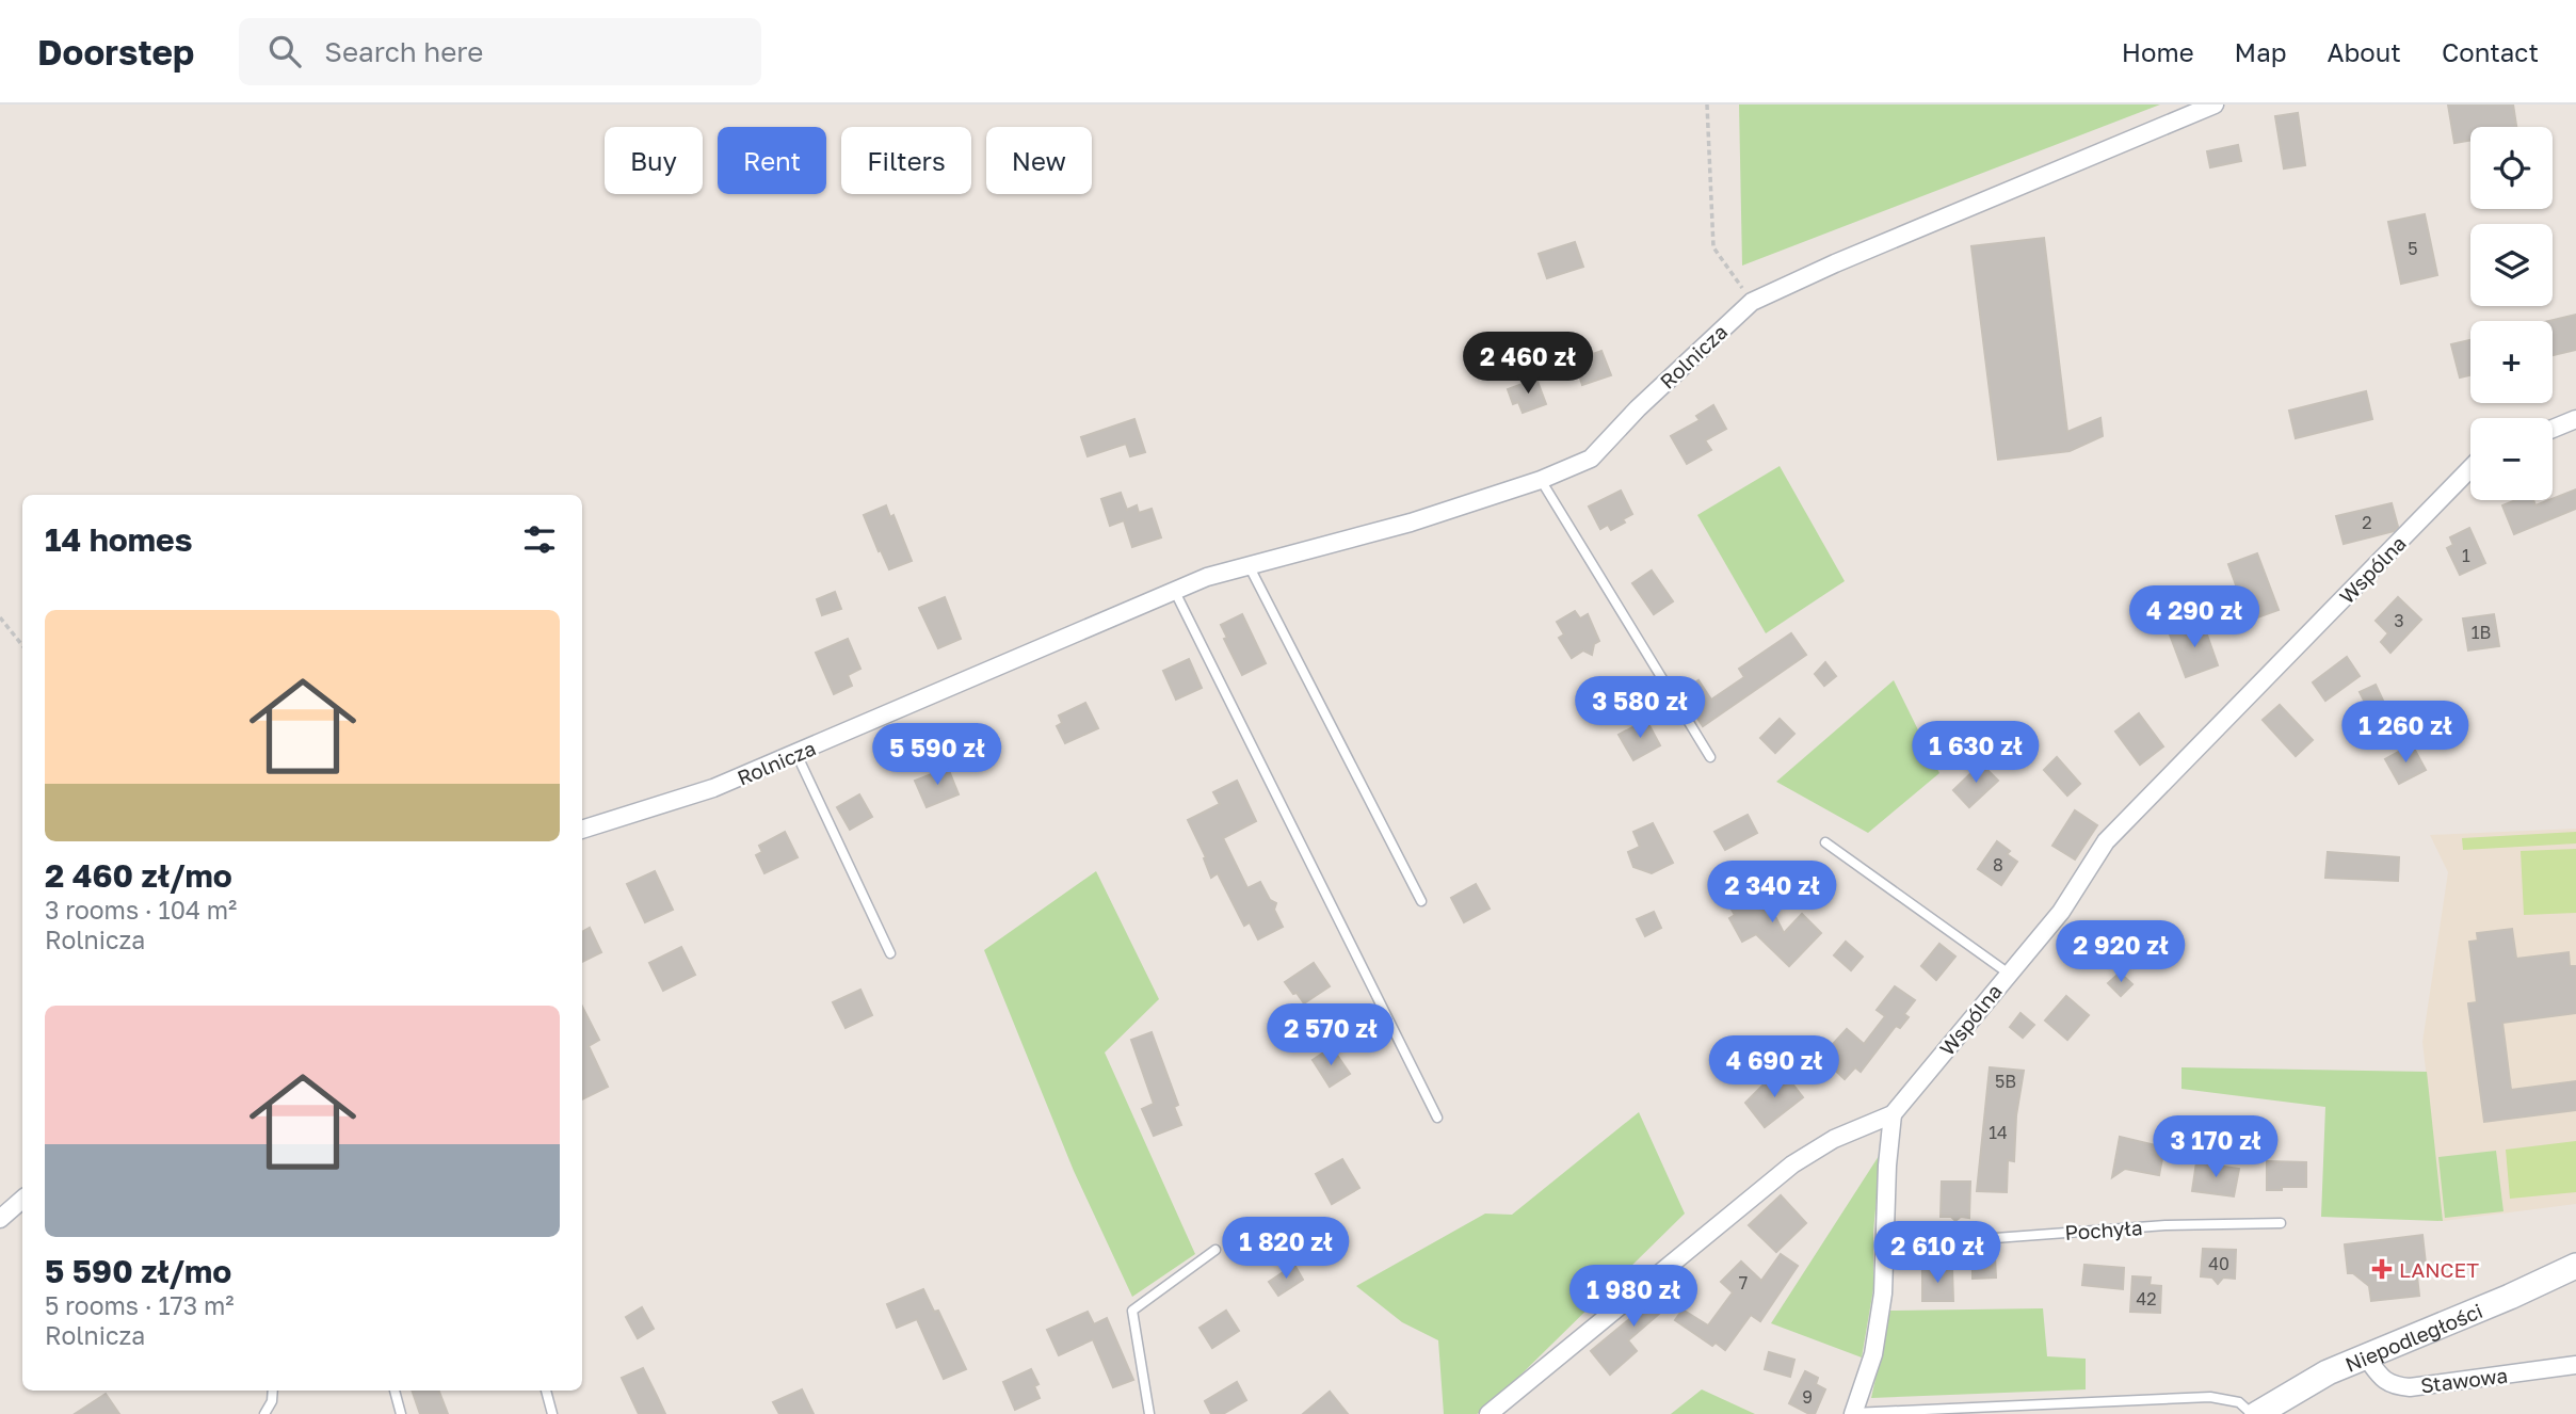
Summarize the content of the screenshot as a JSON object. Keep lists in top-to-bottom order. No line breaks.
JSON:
{"streets":{"street":["Rolnicza","Wspólna","Niepodległości","Stawowa"],"lane":["Pochyła"]},"crossings":[["Niepodległości","Stawowa"]],"places":{"health":["LANCET"]},"house_numbers":["5","2","1","3","1B","8","5B","14","40","7","42","9"],"page":{"header":"Doorstep","search":"Search here","nav":["Home","Map","About","Contact"],"map_buttons":["+","−"],"chip":["Buy","Rent","Filters","New"],"price":["2 460 zł","4 290 zł","3 580 zł","1 260 zł","1 630 zł","5 590 zł","2 340 zł","2 920 zł","2 570 zł","4 690 zł","3 170 zł","1 820 zł","2 610 zł","1 980 zł"],"heading":"14 homes","list":[{"name":"2 460 zł/mo","note":"3 rooms · 104 m² · Rolnicza"},{"name":"5 590 zł/mo","note":"5 rooms · 173 m² · Rolnicza"}]}}
